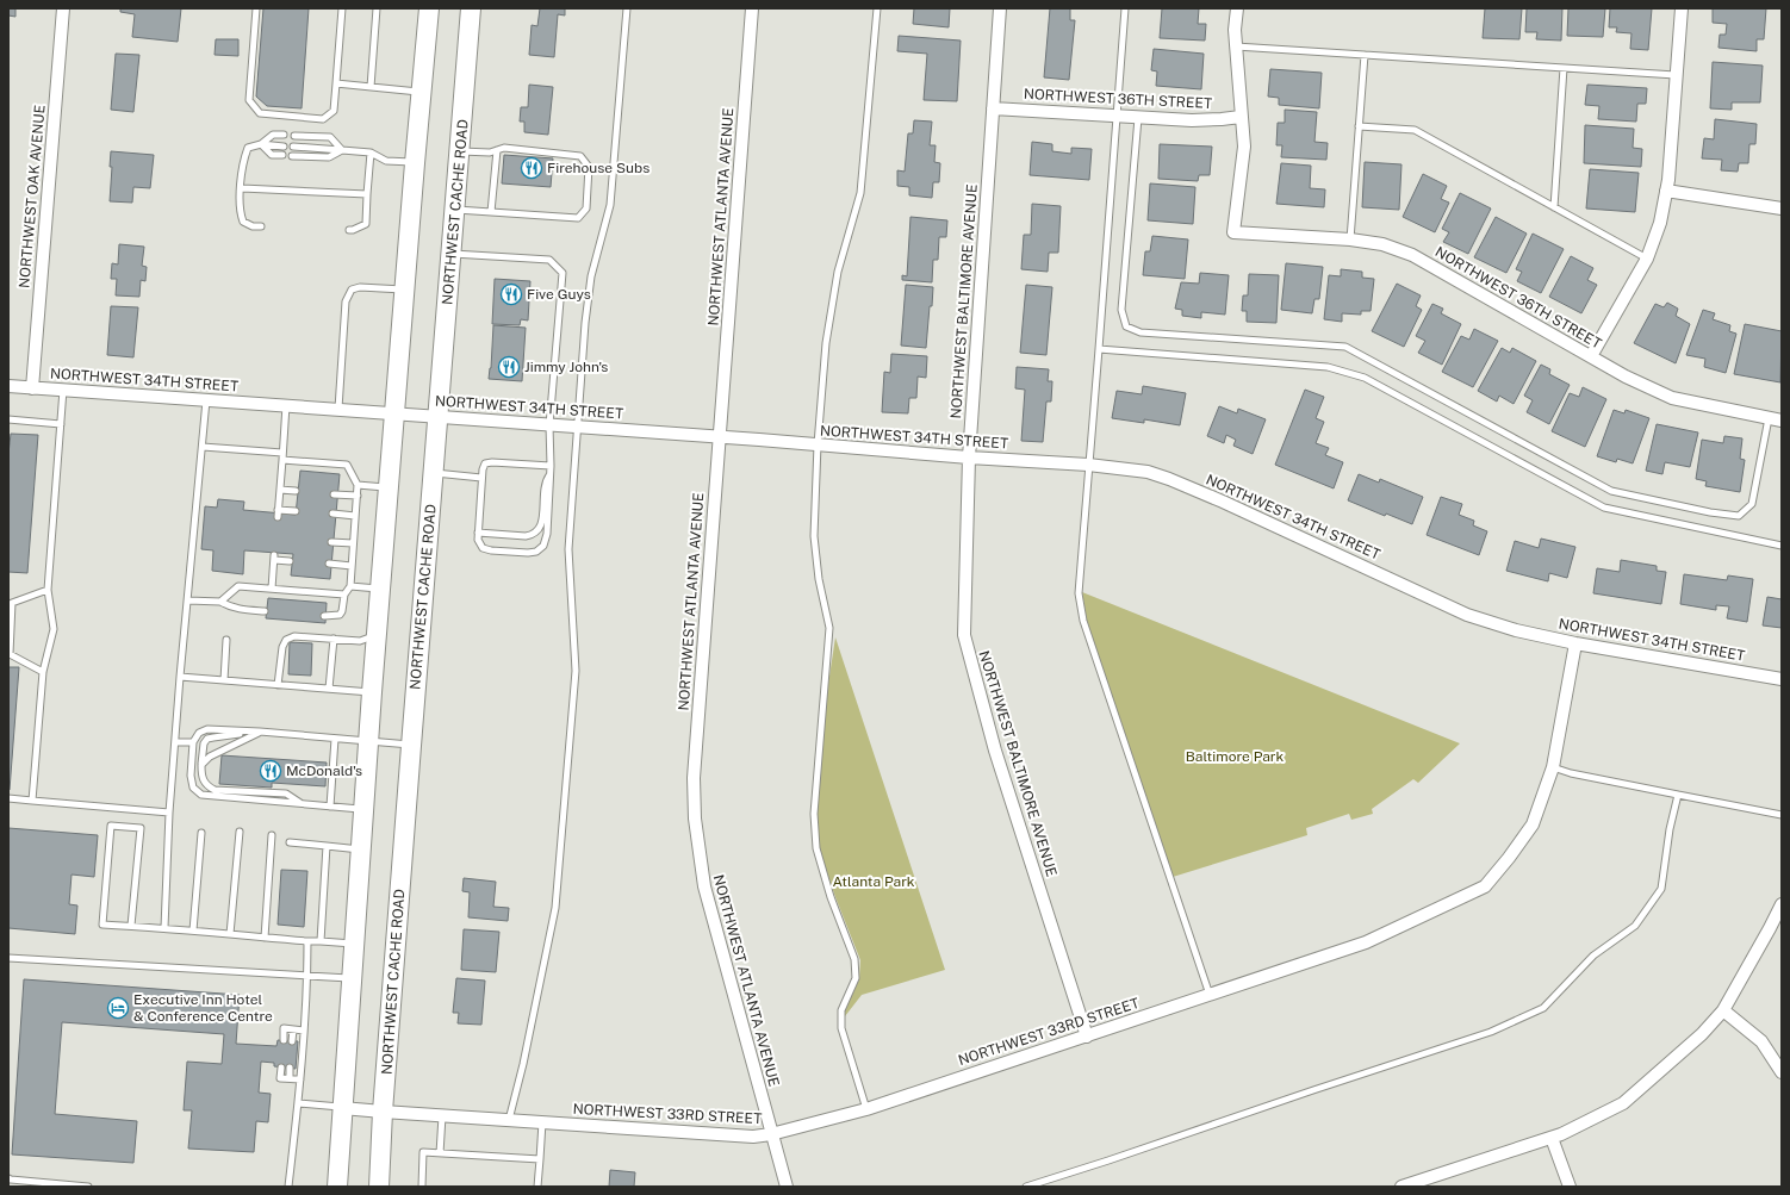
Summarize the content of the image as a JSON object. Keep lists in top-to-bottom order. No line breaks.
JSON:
{"streets":{"main road":["NORTHWEST CACHE ROAD"],"street":["NORTHWEST 36TH STREET","NORTHWEST OAK AVENUE","NORTHWEST ATLANTA AVENUE","NORTHWEST BALTIMORE AVENUE","NORTHWEST 34TH STREET","NORTHWEST 33RD STREET"]},"crossings":[["NORTHWEST 36TH STREET","NORTHWEST BALTIMORE AVENUE"],["NORTHWEST OAK AVENUE","NORTHWEST 34TH STREET"],["NORTHWEST CACHE ROAD","NORTHWEST 34TH STREET"],["NORTHWEST CACHE ROAD","NORTHWEST 33RD STREET"],["NORTHWEST ATLANTA AVENUE","NORTHWEST 34TH STREET"],["NORTHWEST ATLANTA AVENUE","NORTHWEST 33RD STREET"],["NORTHWEST BALTIMORE AVENUE","NORTHWEST 34TH STREET"],["NORTHWEST BALTIMORE AVENUE","NORTHWEST 33RD STREET"],["NORTHWEST 34TH STREET","NORTHWEST 33RD STREET"]],"parks":["Baltimore Park","Atlanta Park"],"places":{"restaurant":["Firehouse Subs","Five Guys","Jimmy John's","McDonald's"],"hotel":["Executive Inn Hotel & Conference Centre"]}}
